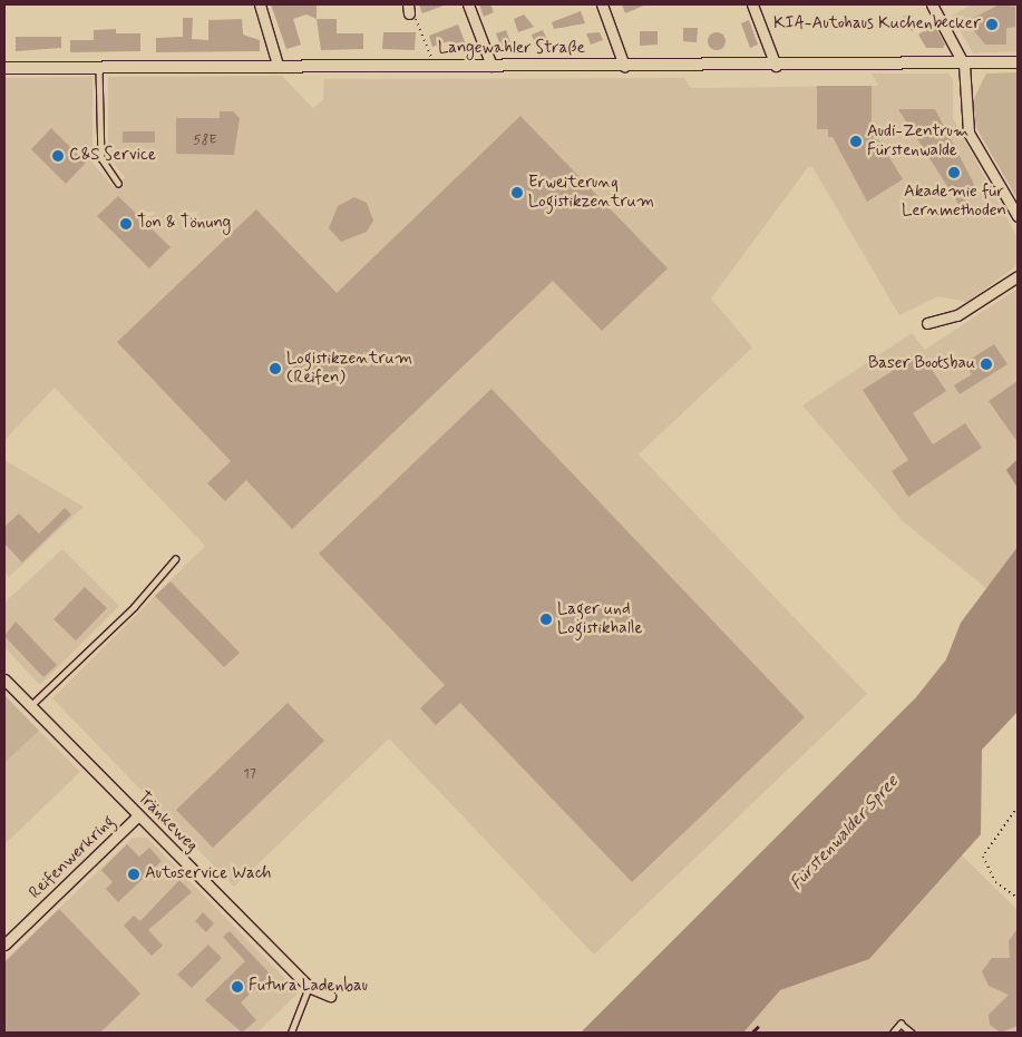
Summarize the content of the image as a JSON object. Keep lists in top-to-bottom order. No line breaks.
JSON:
{"streets":{"street":["Langewahler Straße","Tränkeweg","Reifenwerkring"]},"crossings":[["Tränkeweg","Reifenwerkring"]],"water":["Fürstenwalder Spree"],"places":["KIA-Autohaus Kuchenbecker","Audi-Zentrum Fürstenwalde","C&S Service","Akademie für Lernmethoden","Erweiterung Logistikzentrum","Ton & Tönung","Baser Bootsbau","Logistikzentrum (Reifen)","Lager und Logistikhalle","Autoservice Wach","Futura Ladenbau"],"house_numbers":["58E","17"]}
